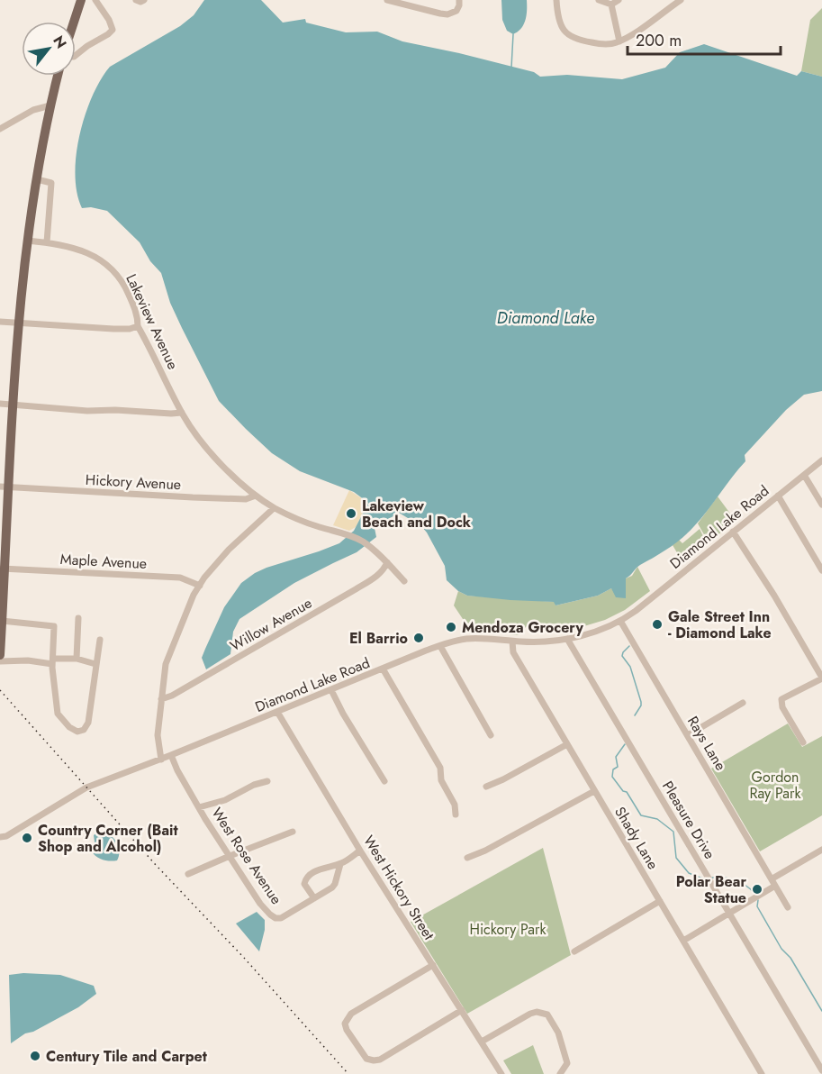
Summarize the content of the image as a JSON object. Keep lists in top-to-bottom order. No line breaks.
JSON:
{"streets":{"street":["Lakeview Avenue","Hickory Avenue","Diamond Lake Road","Maple Avenue","Willow Avenue","Rays Lane","Pleasure Drive","Shady Lane","West Rose Avenue","West Hickory Street"]},"crossings":[["Lakeview Avenue","Hickory Avenue"],["Lakeview Avenue","Willow Avenue"],["Diamond Lake Road","Rays Lane"],["Diamond Lake Road","Pleasure Drive"],["Diamond Lake Road","Shady Lane"],["Diamond Lake Road","West Rose Avenue"],["Diamond Lake Road","West Hickory Street"]],"water":["Diamond Lake"],"parks":["Gordon Ray Park","Hickory Park"],"places":["Lakeview Beach and Dock","Gale Street Inn - Diamond Lake","Mendoza Grocery","El Barrio","Country Corner (Bait Shop and Alcohol)","Polar Bear Statue","Century Tile and Carpet"],"scale_bar":"200 m","north":"top right"}
